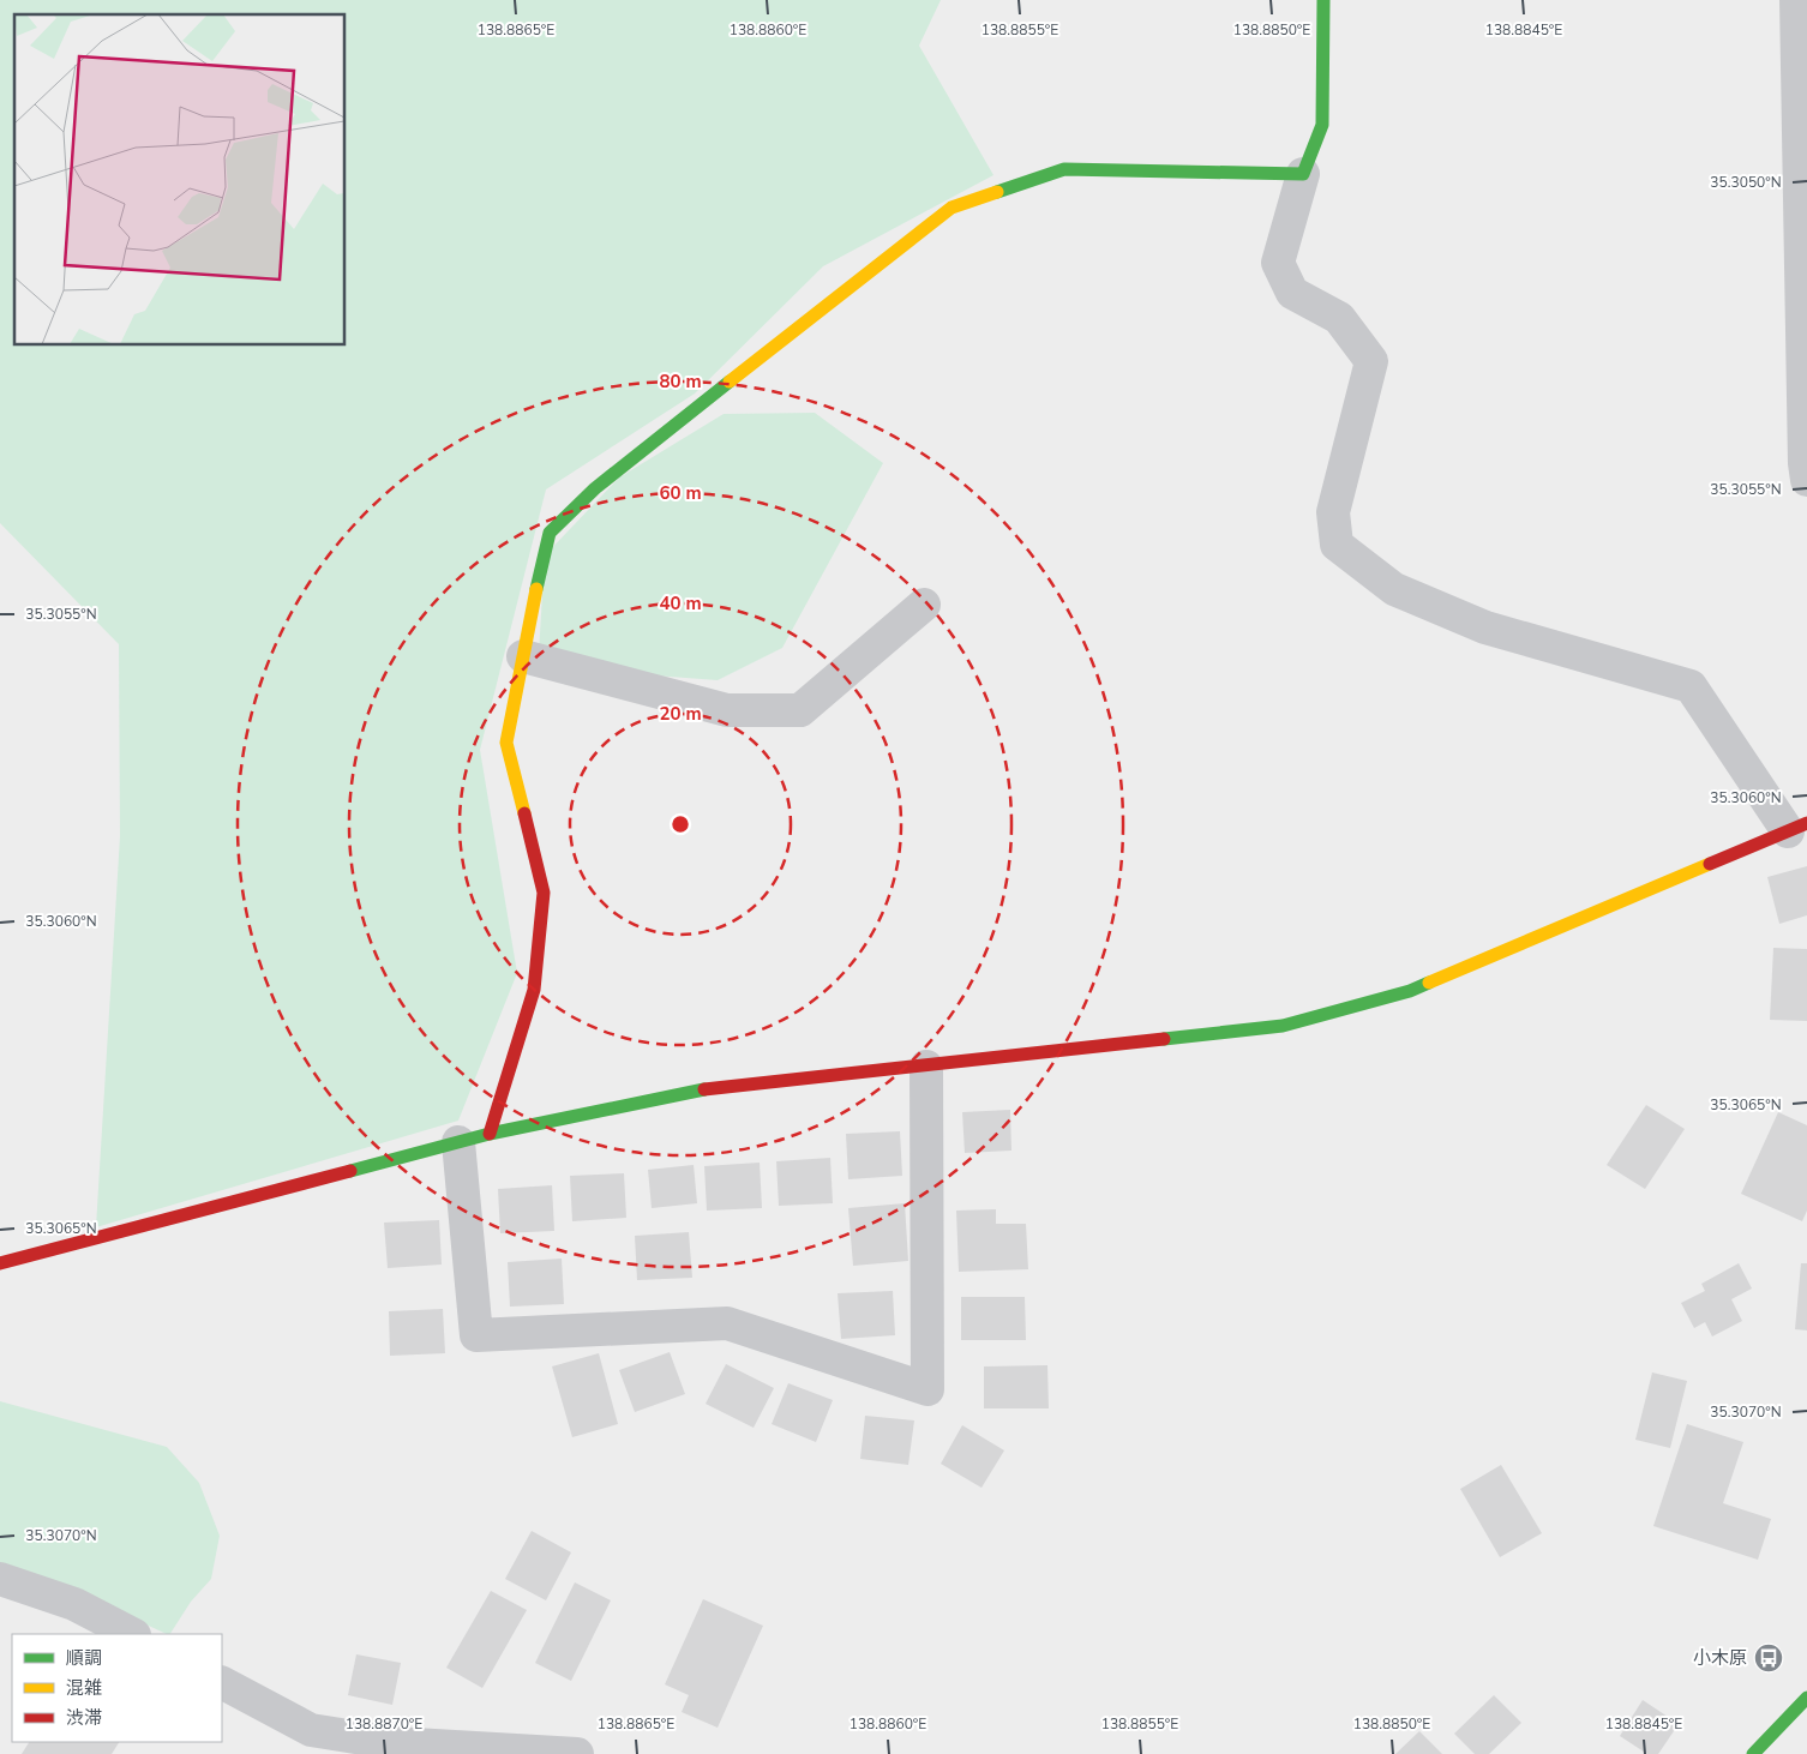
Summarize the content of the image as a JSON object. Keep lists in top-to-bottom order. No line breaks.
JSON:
{"places":{"bus stop":["小木原"]},"legend":["順調","混雑","渋滞"],"coordinates":["138.8865°E","138.8860°E","138.8855°E","138.8850°E","138.8845°E","35.3050°N","35.3055°N","35.3060°N","35.3065°N","35.3070°N","138.8870°E"],"rings":["80 m","60 m","40 m","20 m"]}
